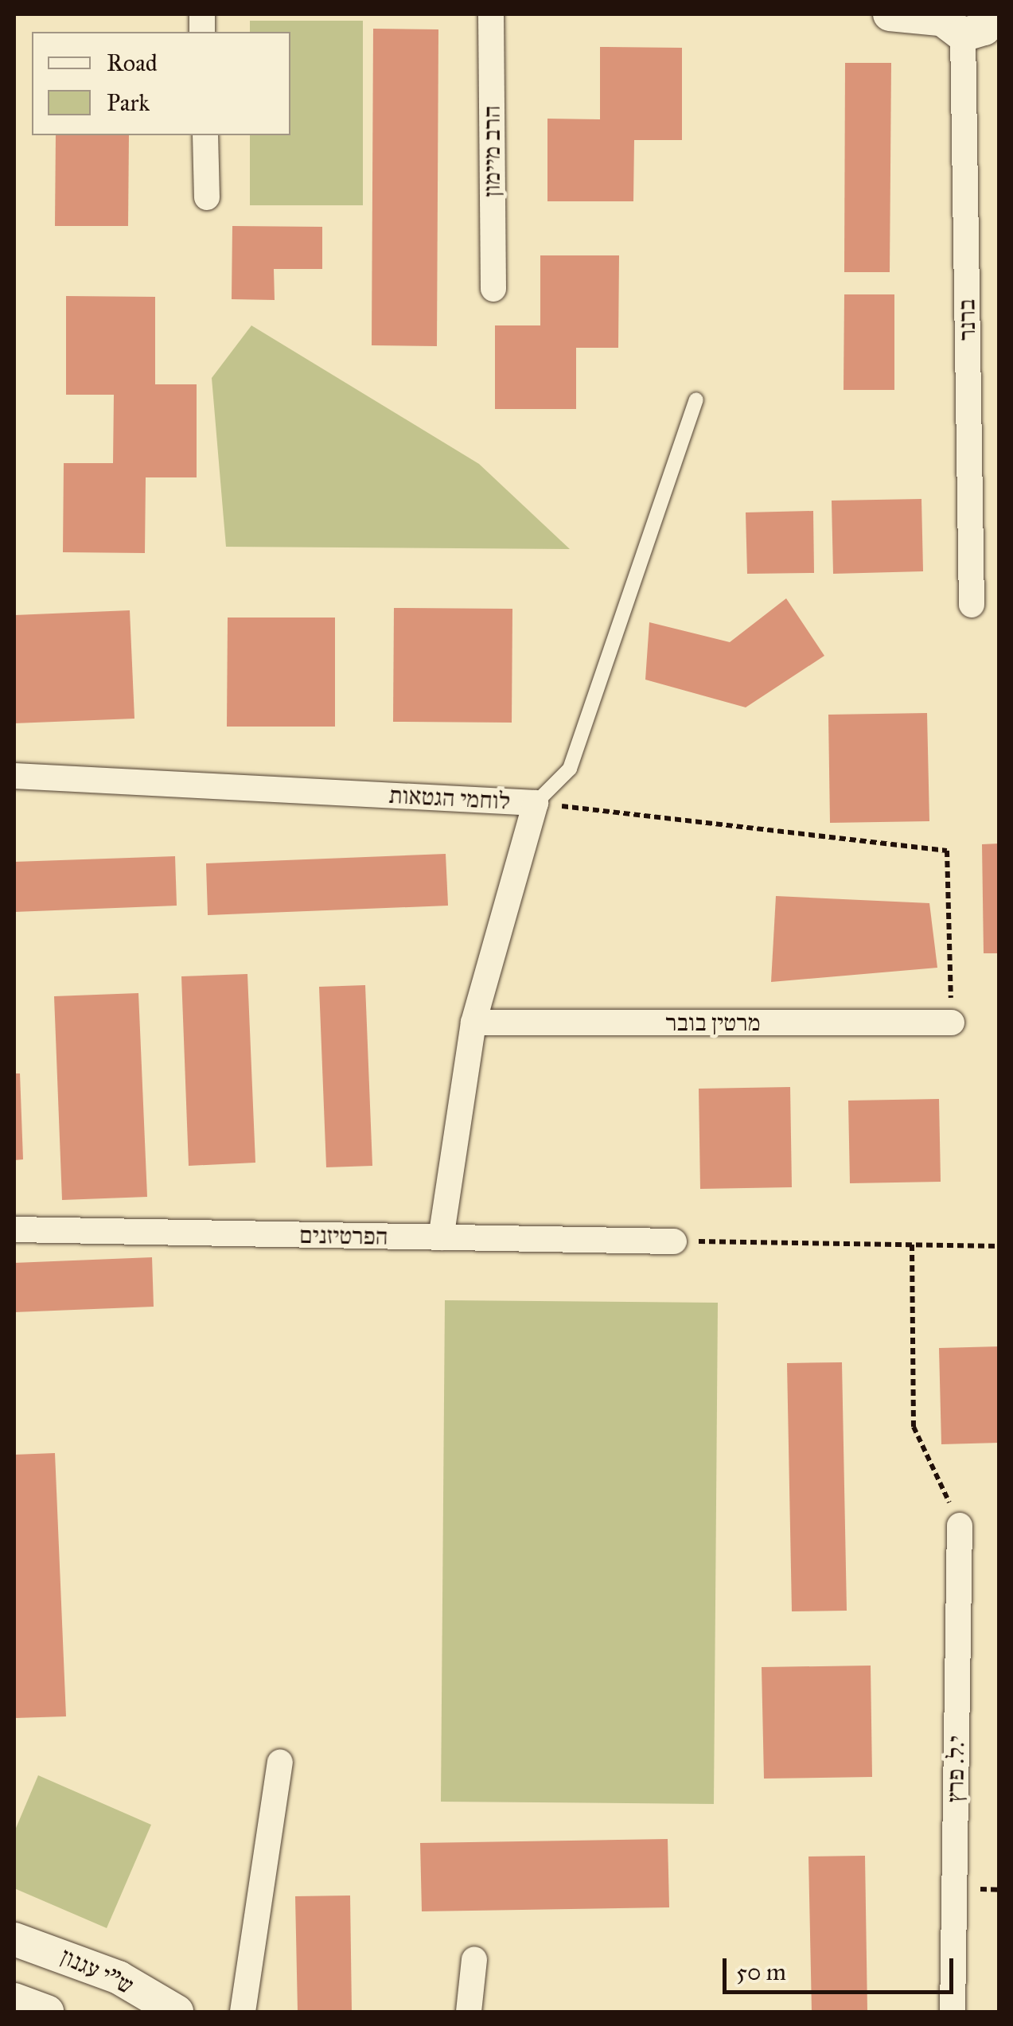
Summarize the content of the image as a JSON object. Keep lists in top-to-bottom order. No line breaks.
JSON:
{"streets":{"street":["הרב מיימון","ברנר","לוחמי הגטאות","מרטין בובר","הפרטיזנים","י.ל. פרץ","ש\"י עגנון"]},"crossings":[["לוחמי הגטאות","מרטין בובר"],["לוחמי הגטאות","הפרטיזנים"]],"legend":["Road","Park"],"scale_bar":"50 m"}
